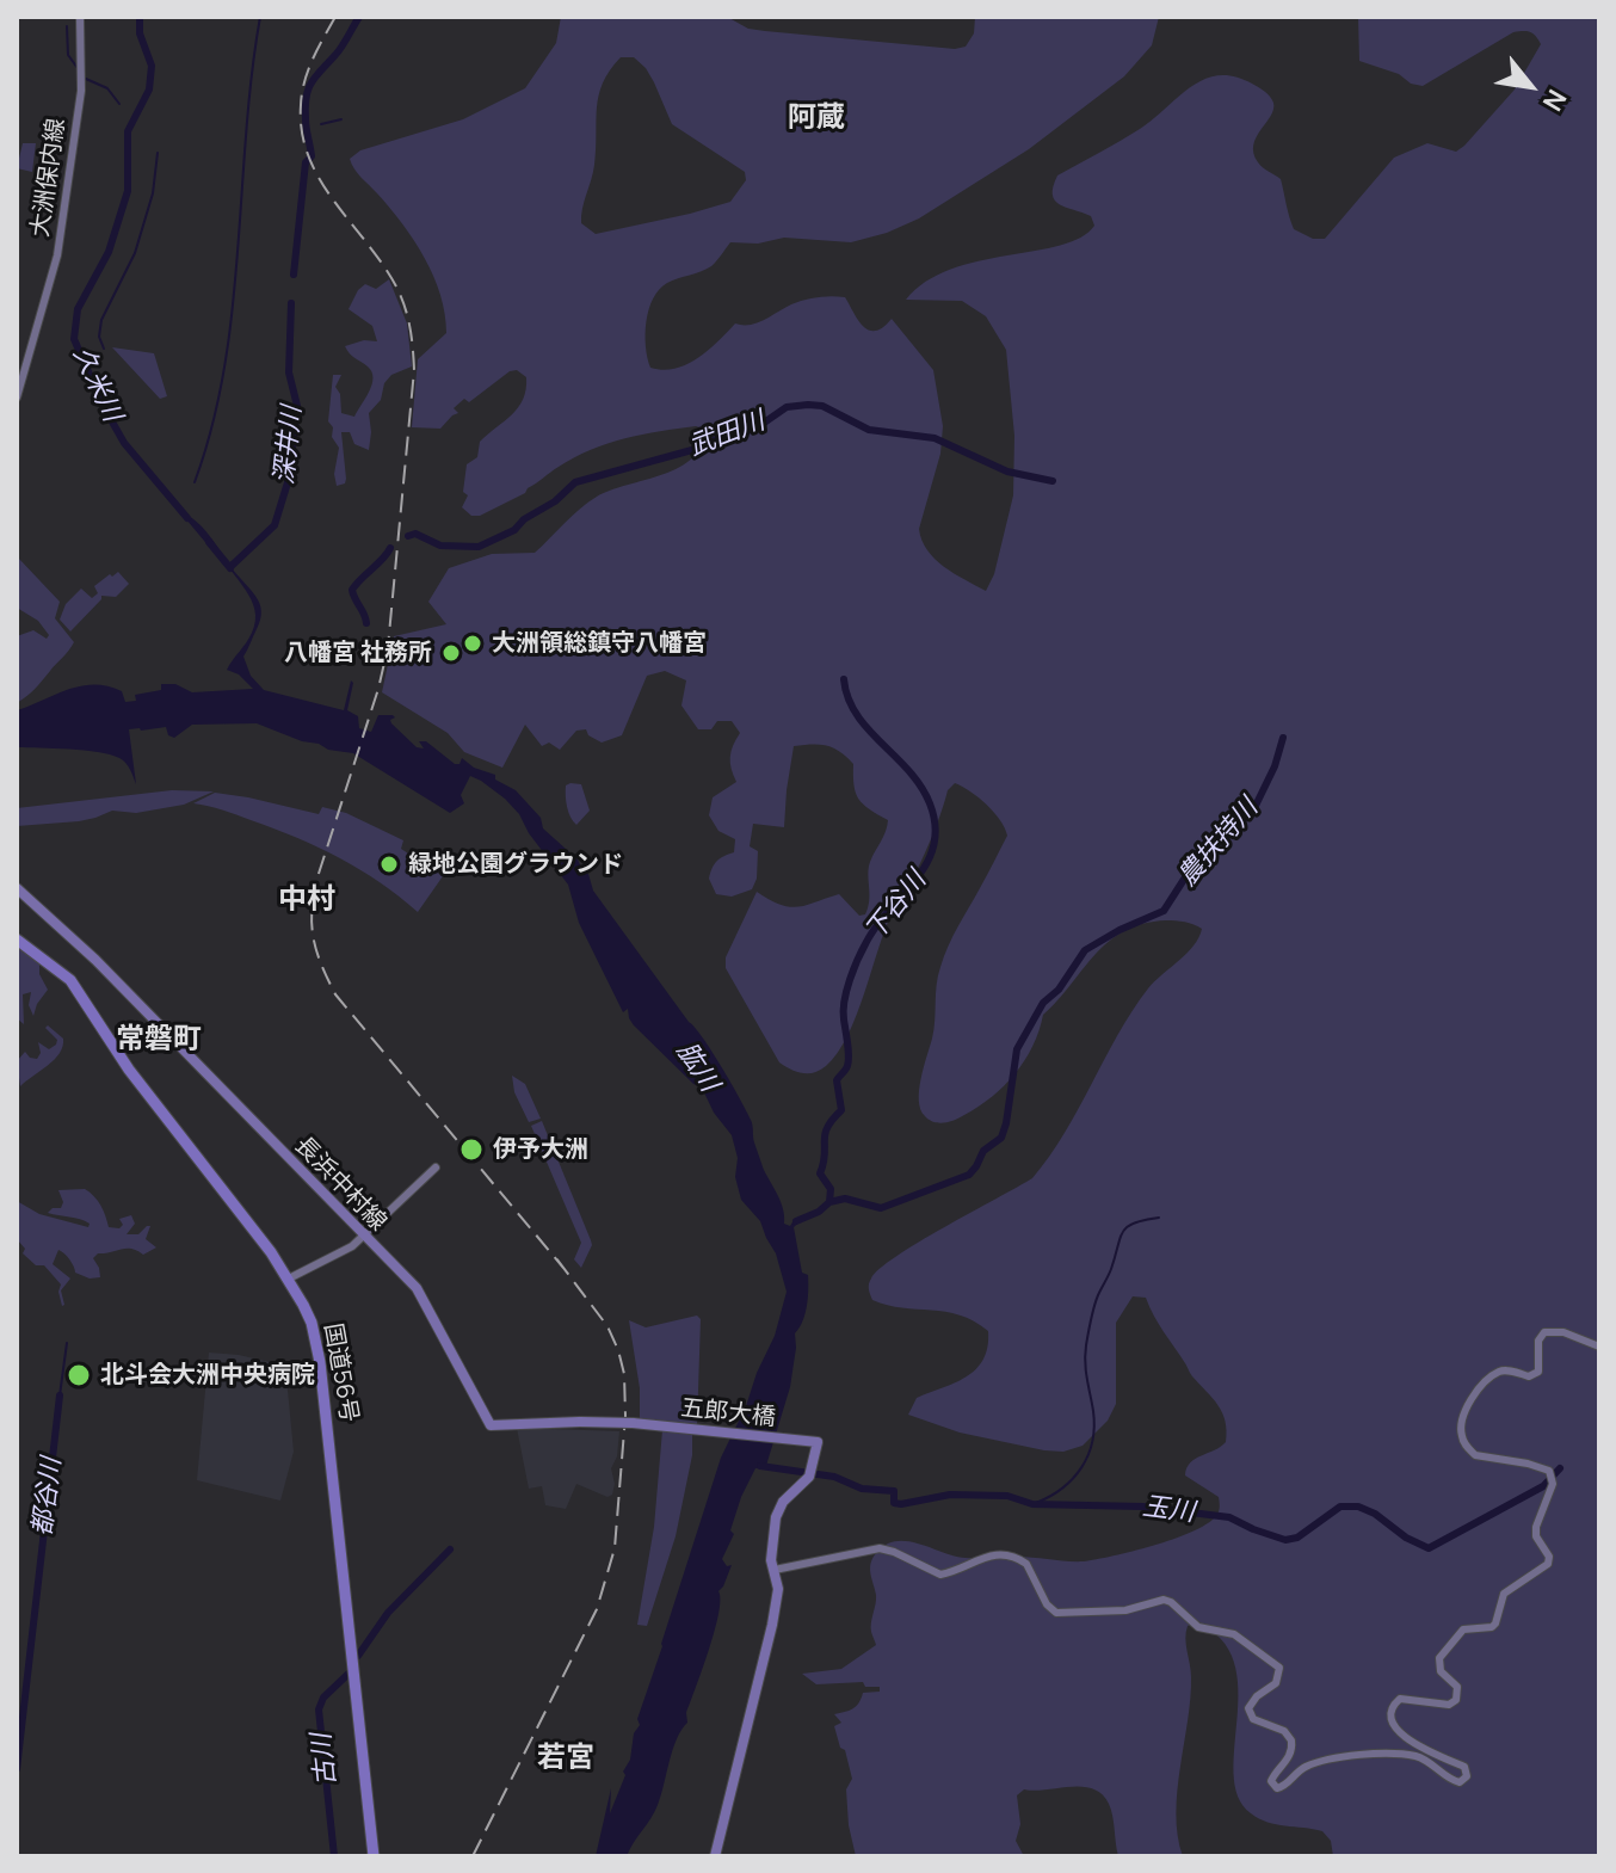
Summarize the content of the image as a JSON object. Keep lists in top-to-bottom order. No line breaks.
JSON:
{"streets":{"highway":["国道56号"],"main road":["大洲保内線","長浜中村線","五郎大橋"]},"crossings":[["長浜中村線","五郎大橋"]],"districts":["阿蔵","中村","常磐町","若宮"],"water":["久米川","武田川","深井川","農扶持川","下谷川","肱川","都谷川","玉川","古川"],"places":["大洲領総鎮守八幡宮","八幡宮 社務所","緑地公園グラウンド","伊予大洲","北斗会大洲中央病院"],"north":"bottom right"}
